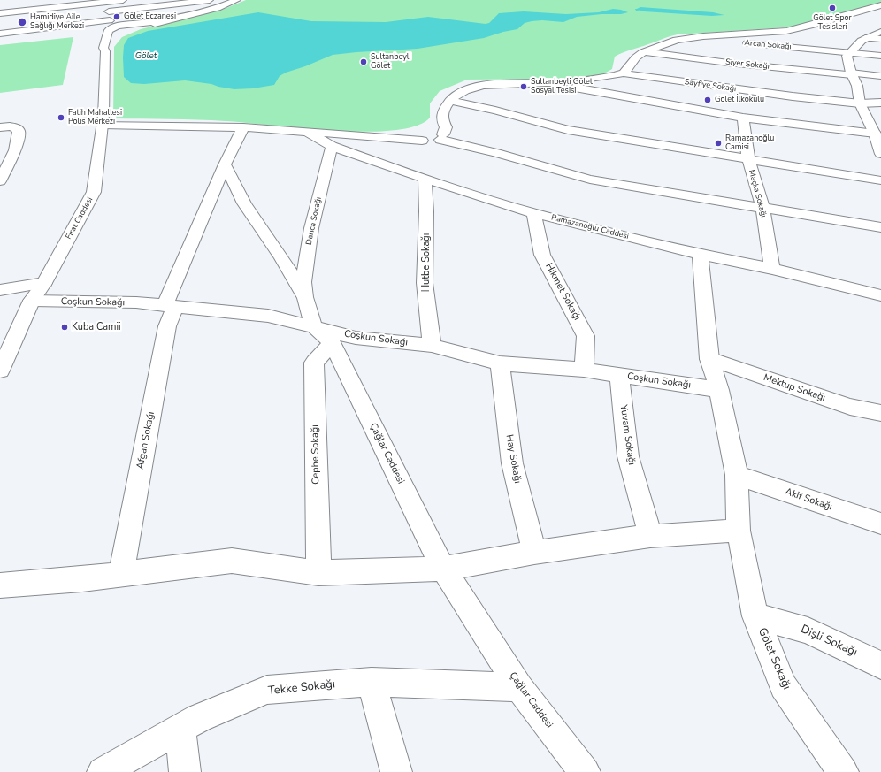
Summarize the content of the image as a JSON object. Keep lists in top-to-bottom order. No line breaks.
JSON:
{"streets":{"street":["Arcan Sokağı","Siyer Sokağı","Sayfiye Sokağı","Maçka Sokağı","Fırat Caddesi","Darıca Sokağı","Ramazanoğlu Caddesi","Hutbe Sokağı","Hikmet Sokağı","Coşkun Sokağı","Mektup Sokağı","Yuvam Sokağı","Afgan Sokağı","Çağlar Caddesi","Cephe Sokağı","Hay Sokağı","Akif Sokağı","Dişli Sokağı","Gölet Sokağı","Tekke Sokağı"]},"crossings":[["Maçka Sokağı","Ramazanoğlu Caddesi"],["Fırat Caddesi","Coşkun Sokağı"],["Darıca Sokağı","Ramazanoğlu Caddesi"],["Ramazanoğlu Caddesi","Hutbe Sokağı"],["Ramazanoğlu Caddesi","Hikmet Sokağı"],["Ramazanoğlu Caddesi","Gölet Sokağı"],["Hutbe Sokağı","Coşkun Sokağı"],["Hikmet Sokağı","Coşkun Sokağı"],["Coşkun Sokağı","Yuvam Sokağı"],["Coşkun Sokağı","Afgan Sokağı"],["Coşkun Sokağı","Çağlar Caddesi"],["Coşkun Sokağı","Hay Sokağı"],["Coşkun Sokağı","Gölet Sokağı"],["Mektup Sokağı","Gölet Sokağı"],["Çağlar Caddesi","Cephe Sokağı"],["Çağlar Caddesi","Tekke Sokağı"],["Akif Sokağı","Gölet Sokağı"],["Dişli Sokağı","Gölet Sokağı"]],"water":["Gölet"],"places":["Gölet Spor Tesisleri","Gölet Eczanesi","Hamidiye Aile Sağlığı Merkezi","Sultanbeyli Gölet","Sultanbeyli Gölet Sosyal Tesisi","Gölet İlkokulu","Fatih Mahallesi Polis Merkezi","Ramazanoğlu Camisi","Kuba Camii"]}
